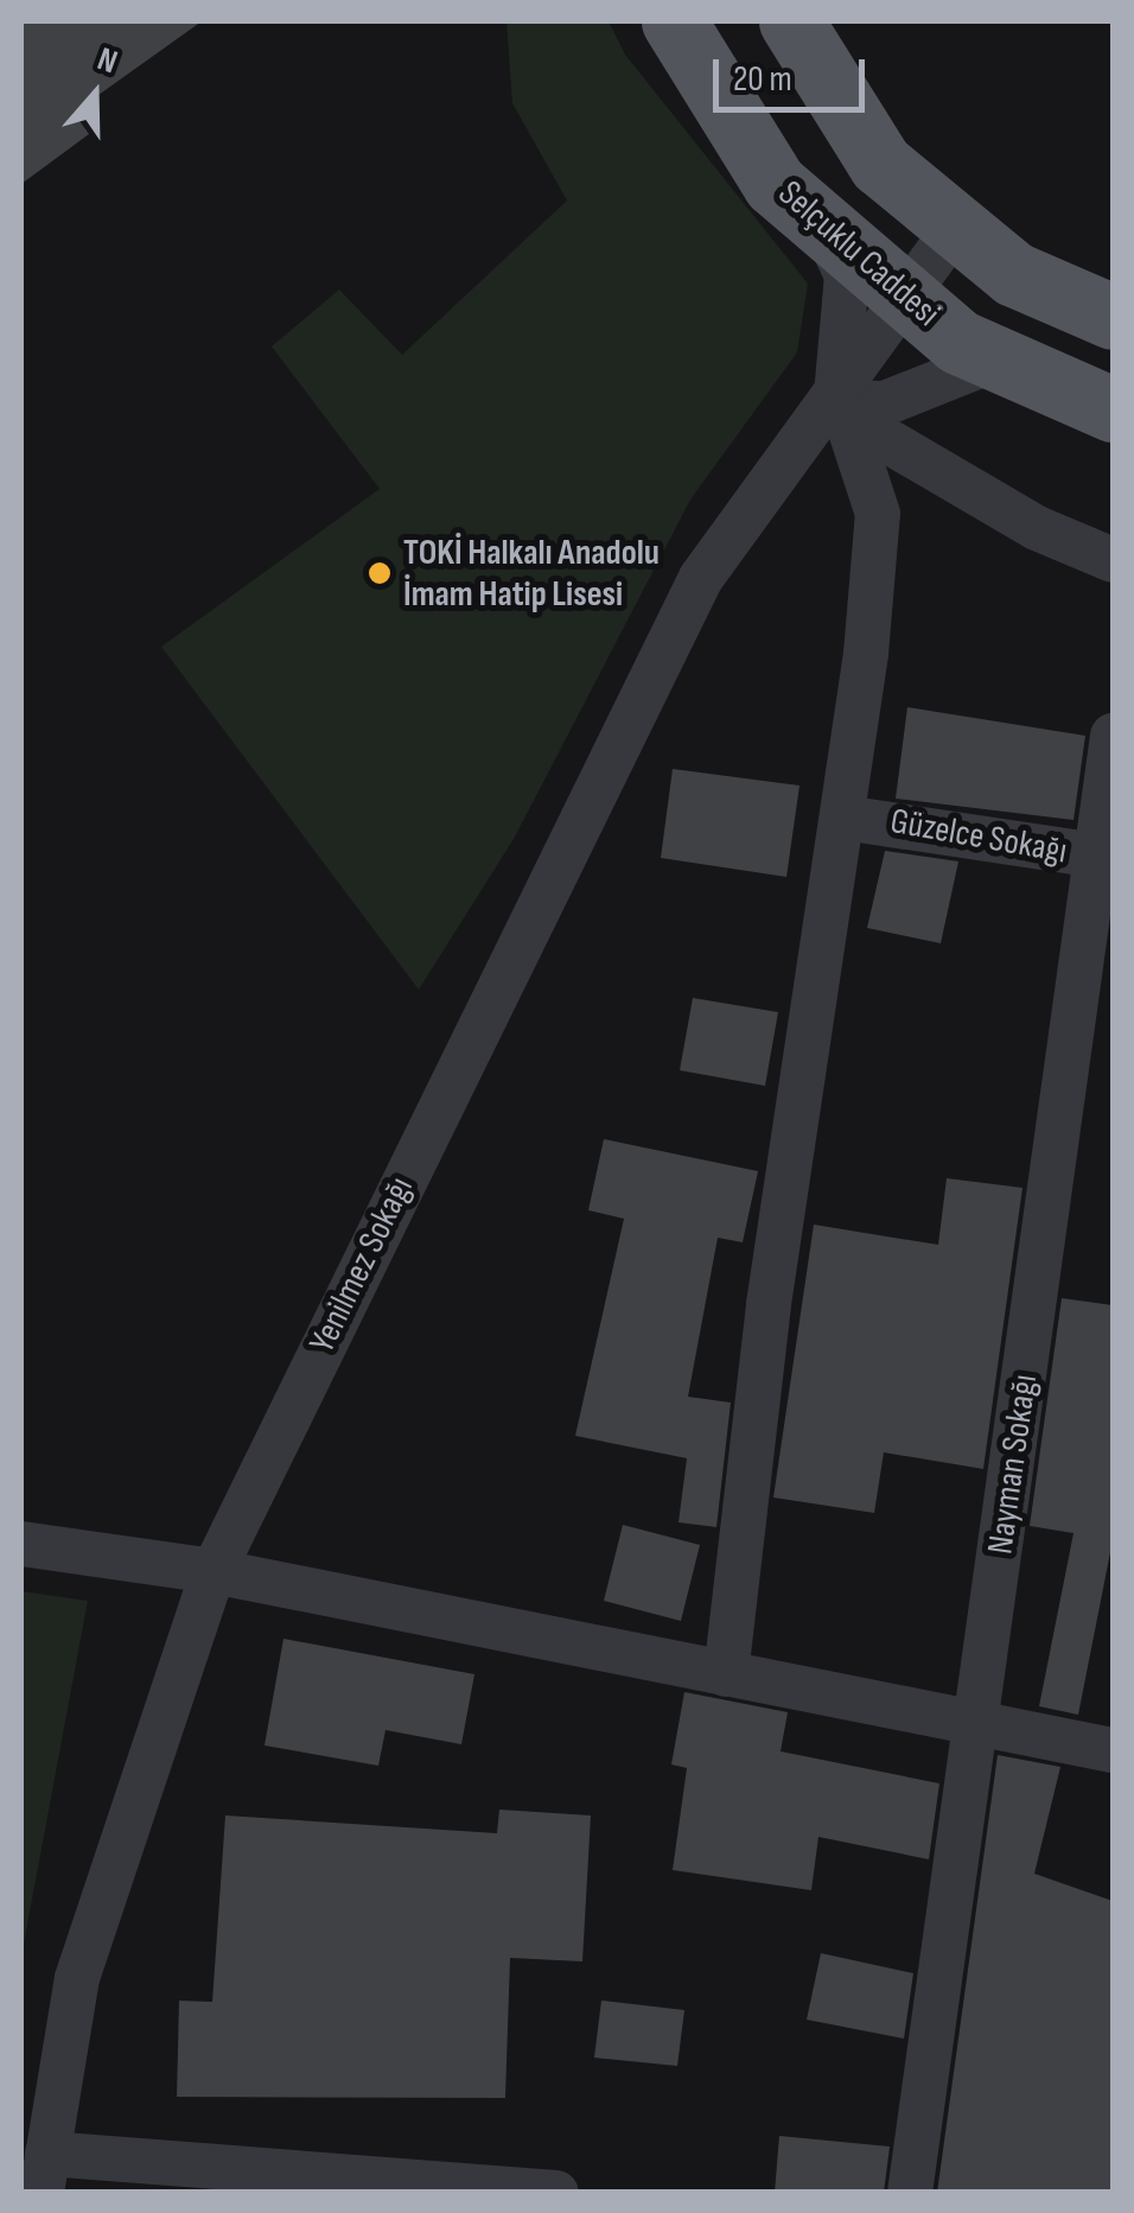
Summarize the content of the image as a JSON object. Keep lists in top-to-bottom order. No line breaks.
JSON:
{"streets":{"main road":["Selçuklu Caddesi"],"street":["Güzelce Sokağı","Yenilmez Sokağı","Nayman Sokağı"]},"crossings":[["Selçuklu Caddesi","Yenilmez Sokağı"],["Güzelce Sokağı","Nayman Sokağı"]],"places":["TOKİ Halkalı Anadolu İmam Hatip Lisesi"],"scale_bar":"20 m","north":"top"}
